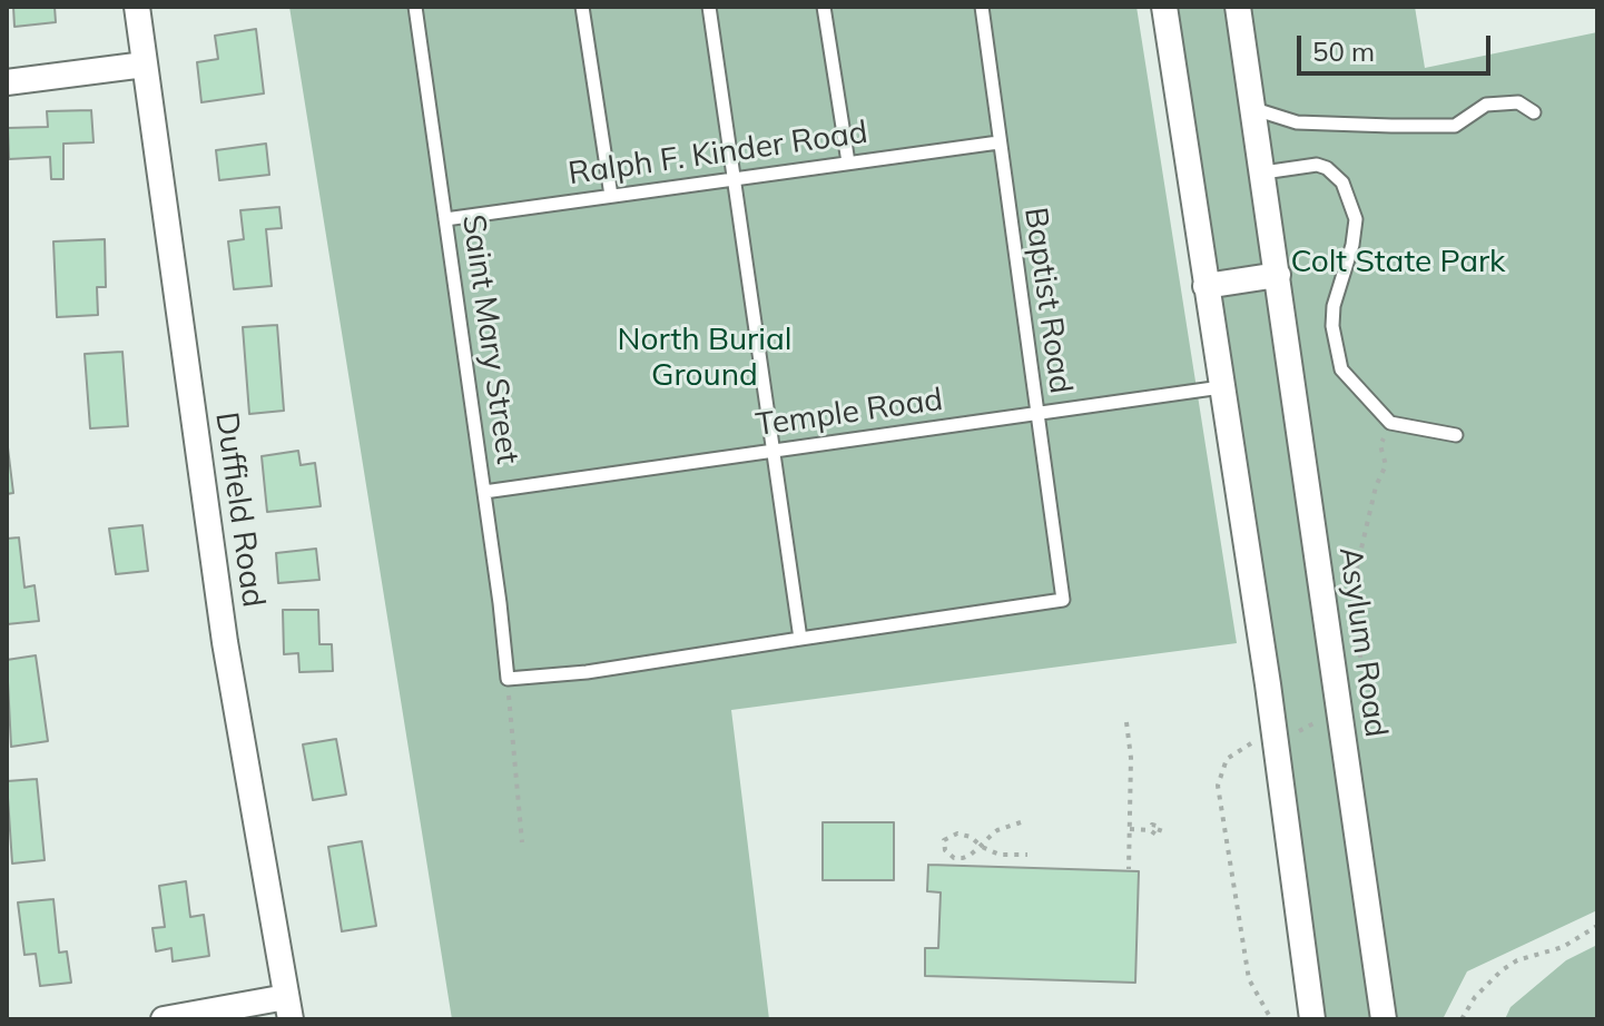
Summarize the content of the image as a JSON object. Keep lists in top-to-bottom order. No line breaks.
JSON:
{"streets":{"street":["Duffield Road","Asylum Road"],"lane":["Ralph F. Kinder Road","Baptist Road","Saint Mary Street","Temple Road"]},"crossings":[["Ralph F. Kinder Road","Baptist Road"],["Ralph F. Kinder Road","Saint Mary Street"],["Baptist Road","Temple Road"],["Saint Mary Street","Temple Road"]],"parks":["Colt State Park","North Burial Ground"],"scale_bar":"50 m"}
